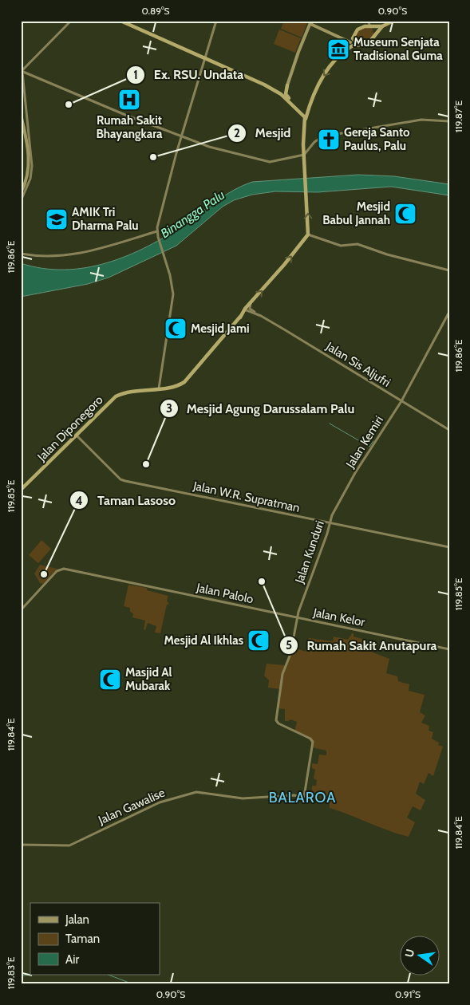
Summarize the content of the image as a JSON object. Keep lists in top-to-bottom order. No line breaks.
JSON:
{"streets":{"highway":["Jalan Diponegoro"],"street":["Jalan Sis Aljufri","Jalan Kemiri","Jalan W.R. Supratman","Jalan Kunduri","Jalan Palolo","Jalan Kelor","Jalan Gawalise"]},"crossings":[["Jalan Sis Aljufri","Jalan Kemiri"],["Jalan Diponegoro","Jalan W.R. Supratman"],["Jalan Kemiri","Jalan Kunduri"],["Jalan W.R. Supratman","Jalan Kunduri"],["Jalan Kunduri","Jalan Palolo"],["Jalan Kunduri","Jalan Kelor"],["Jalan Kunduri","Jalan Gawalise"],["Jalan Palolo","Jalan Kelor"]],"districts":["BALAROA"],"water":["Binangga Palu"],"places":{"museum":["Museum Senjata Tradisional Guma"],"hospital":["Rumah Sakit Bhayangkara"],"other":["Ex. RSU. Undata","Mesjid","Mesjid Agung Darussalam Palu","Taman Lasoso","Rumah Sakit Anutapura"],"church":["Gereja Santo Paulus, Palu"],"mosque":["Mesjid Babul Jannah","Mesjid Jami","Mesjid Al Ikhlas","Masjid Al Mubarak"],"school or university":["AMIK Tri Dharma Palu"]},"legend":["Jalan","Taman","Air"],"north":"left","coordinates":["0.89°S","0.90°S","119.87°E","119.86°E","119.85°E","119.84°E","119.83°E","0.91°S"]}
